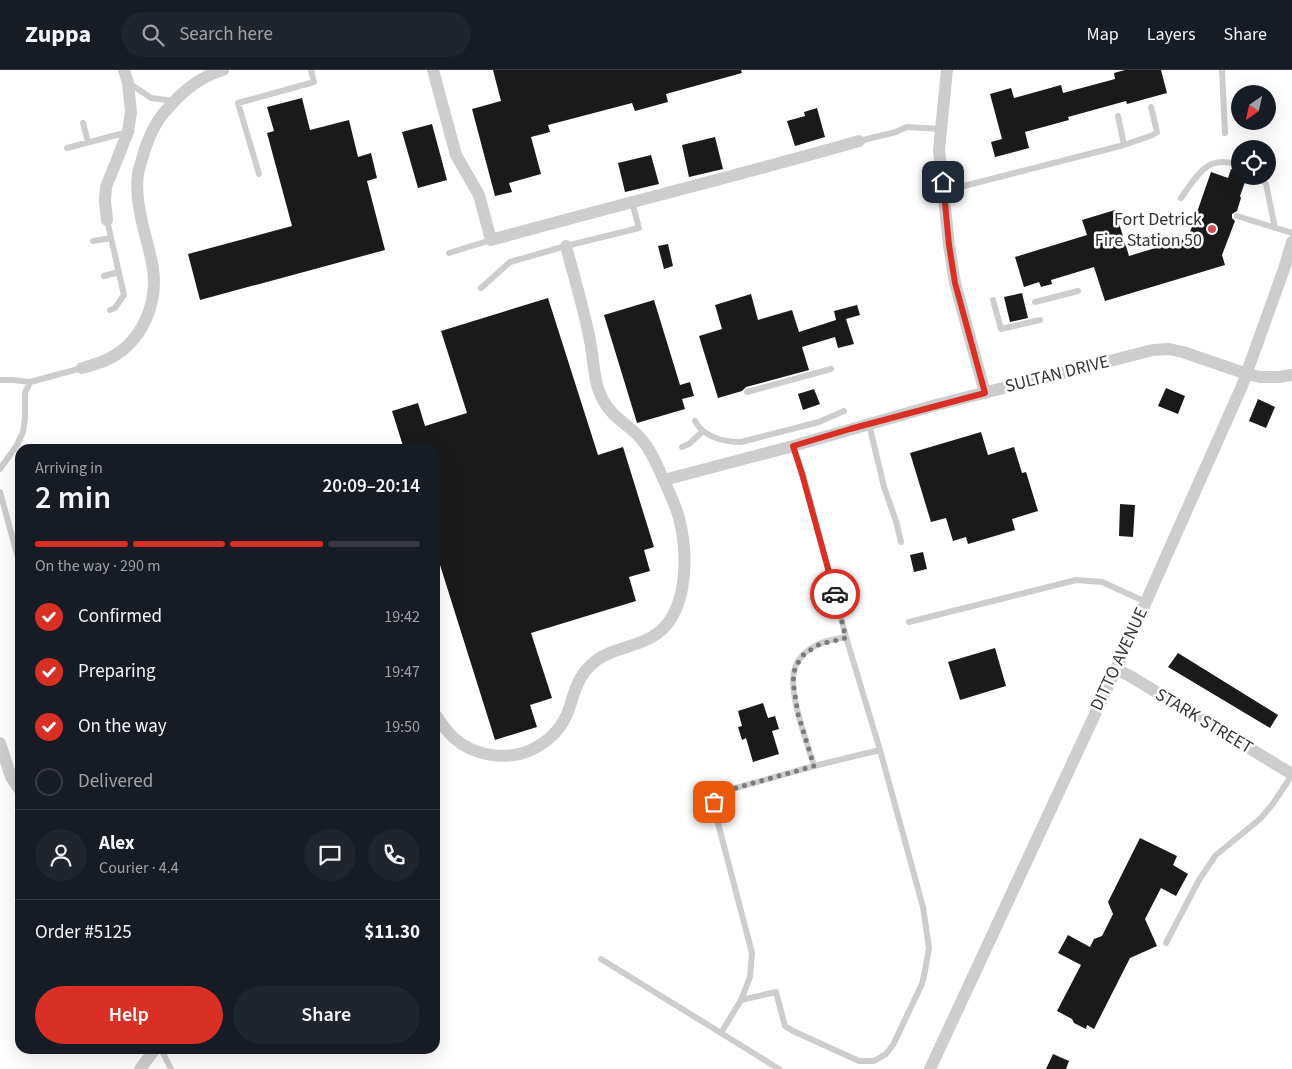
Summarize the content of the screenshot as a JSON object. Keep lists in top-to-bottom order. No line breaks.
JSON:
{"streets":{"street":["SULTAN DRIVE","DITTO AVENUE","STARK STREET"]},"crossings":[["SULTAN DRIVE","DITTO AVENUE"],["DITTO AVENUE","STARK STREET"]],"places":["Fort Detrick Fire Station 50"],"north":"bottom left","page":{"header":"Zuppa","search":"Search here","nav":["Map","Layers","Share"],"heading":["2 min","Arriving in","20:09–20:14"],"panel":["Alex","Courier · 4.4","Order #5125","$11.30"],"bar":"On the way · 290 m","list":[["Confirmed","19:42"],["Preparing","19:47"],["On the way","19:50"],"Delivered"],"buttons":["Help","Share"]}}
